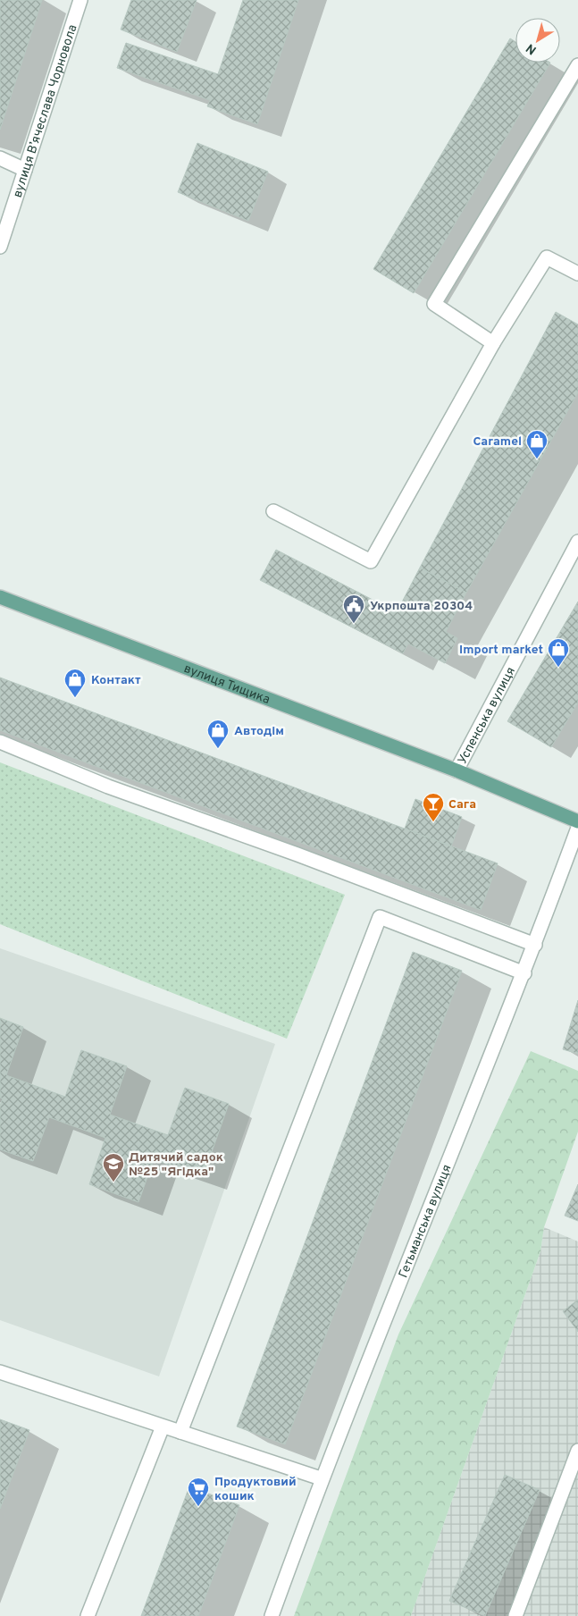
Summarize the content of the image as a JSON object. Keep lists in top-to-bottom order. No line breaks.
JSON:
{"streets":{"main road":["вулиця Тищика"],"street":["вулиця В’ячеслава Чорновола","Успенська вулиця","Гетьманська вулиця"]},"crossings":[["вулиця Тищика","Успенська вулиця"]],"places":{"shop":["Caramel","Import market","Контакт","Автодім"],"public building":["Укрпошта 20304"],"bar":["Сага"],"school or university":["Дитячий садок №25 \"Ягідка\""],"supermarket":["Продуктовий кошик"]},"north":"bottom left"}
